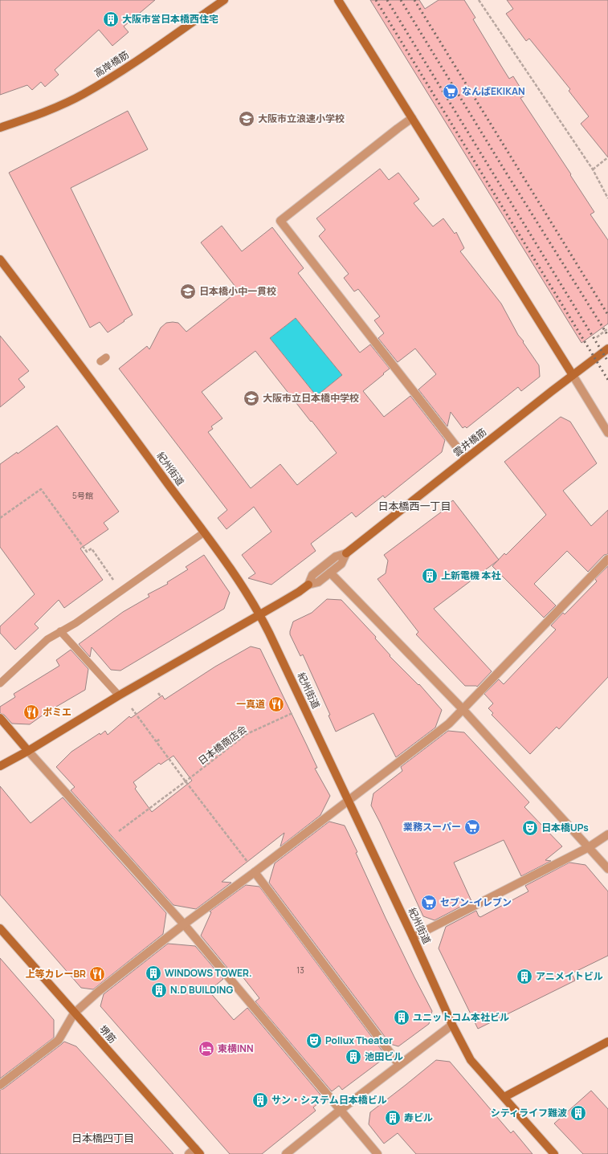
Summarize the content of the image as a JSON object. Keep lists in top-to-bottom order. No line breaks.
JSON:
{"streets":{"street":["高岸橋筋","雲井橋筋","紀州街道","堺筋"],"path":["日本橋商店会"]},"crossings":[["紀州街道","日本橋商店会"]],"districts":["日本橋西一丁目","日本橋四丁目"],"places":{"building":["大阪市営日本橋西住宅","上新電機 本社","WINDOWS TOWER.","アニメイトビル","N.D BUILDING","ユニットコム本社ビル","池田ビル","サン・システム日本橋ビル","シティライフ難波","寿ビル"],"supermarket":["なんばEKIKAN","業務スーパー","セブン-イレブン"],"school or university":["大阪市立浪速小学校","日本橋小中一貫校","大阪市立日本橋中学校"],"restaurant":["一真道","ポミエ","上等カレーBR"],"theatre":["日本橋UPs","Pollux Theater"],"hotel":["東横INN"]},"house_numbers":["5号館","13"]}
